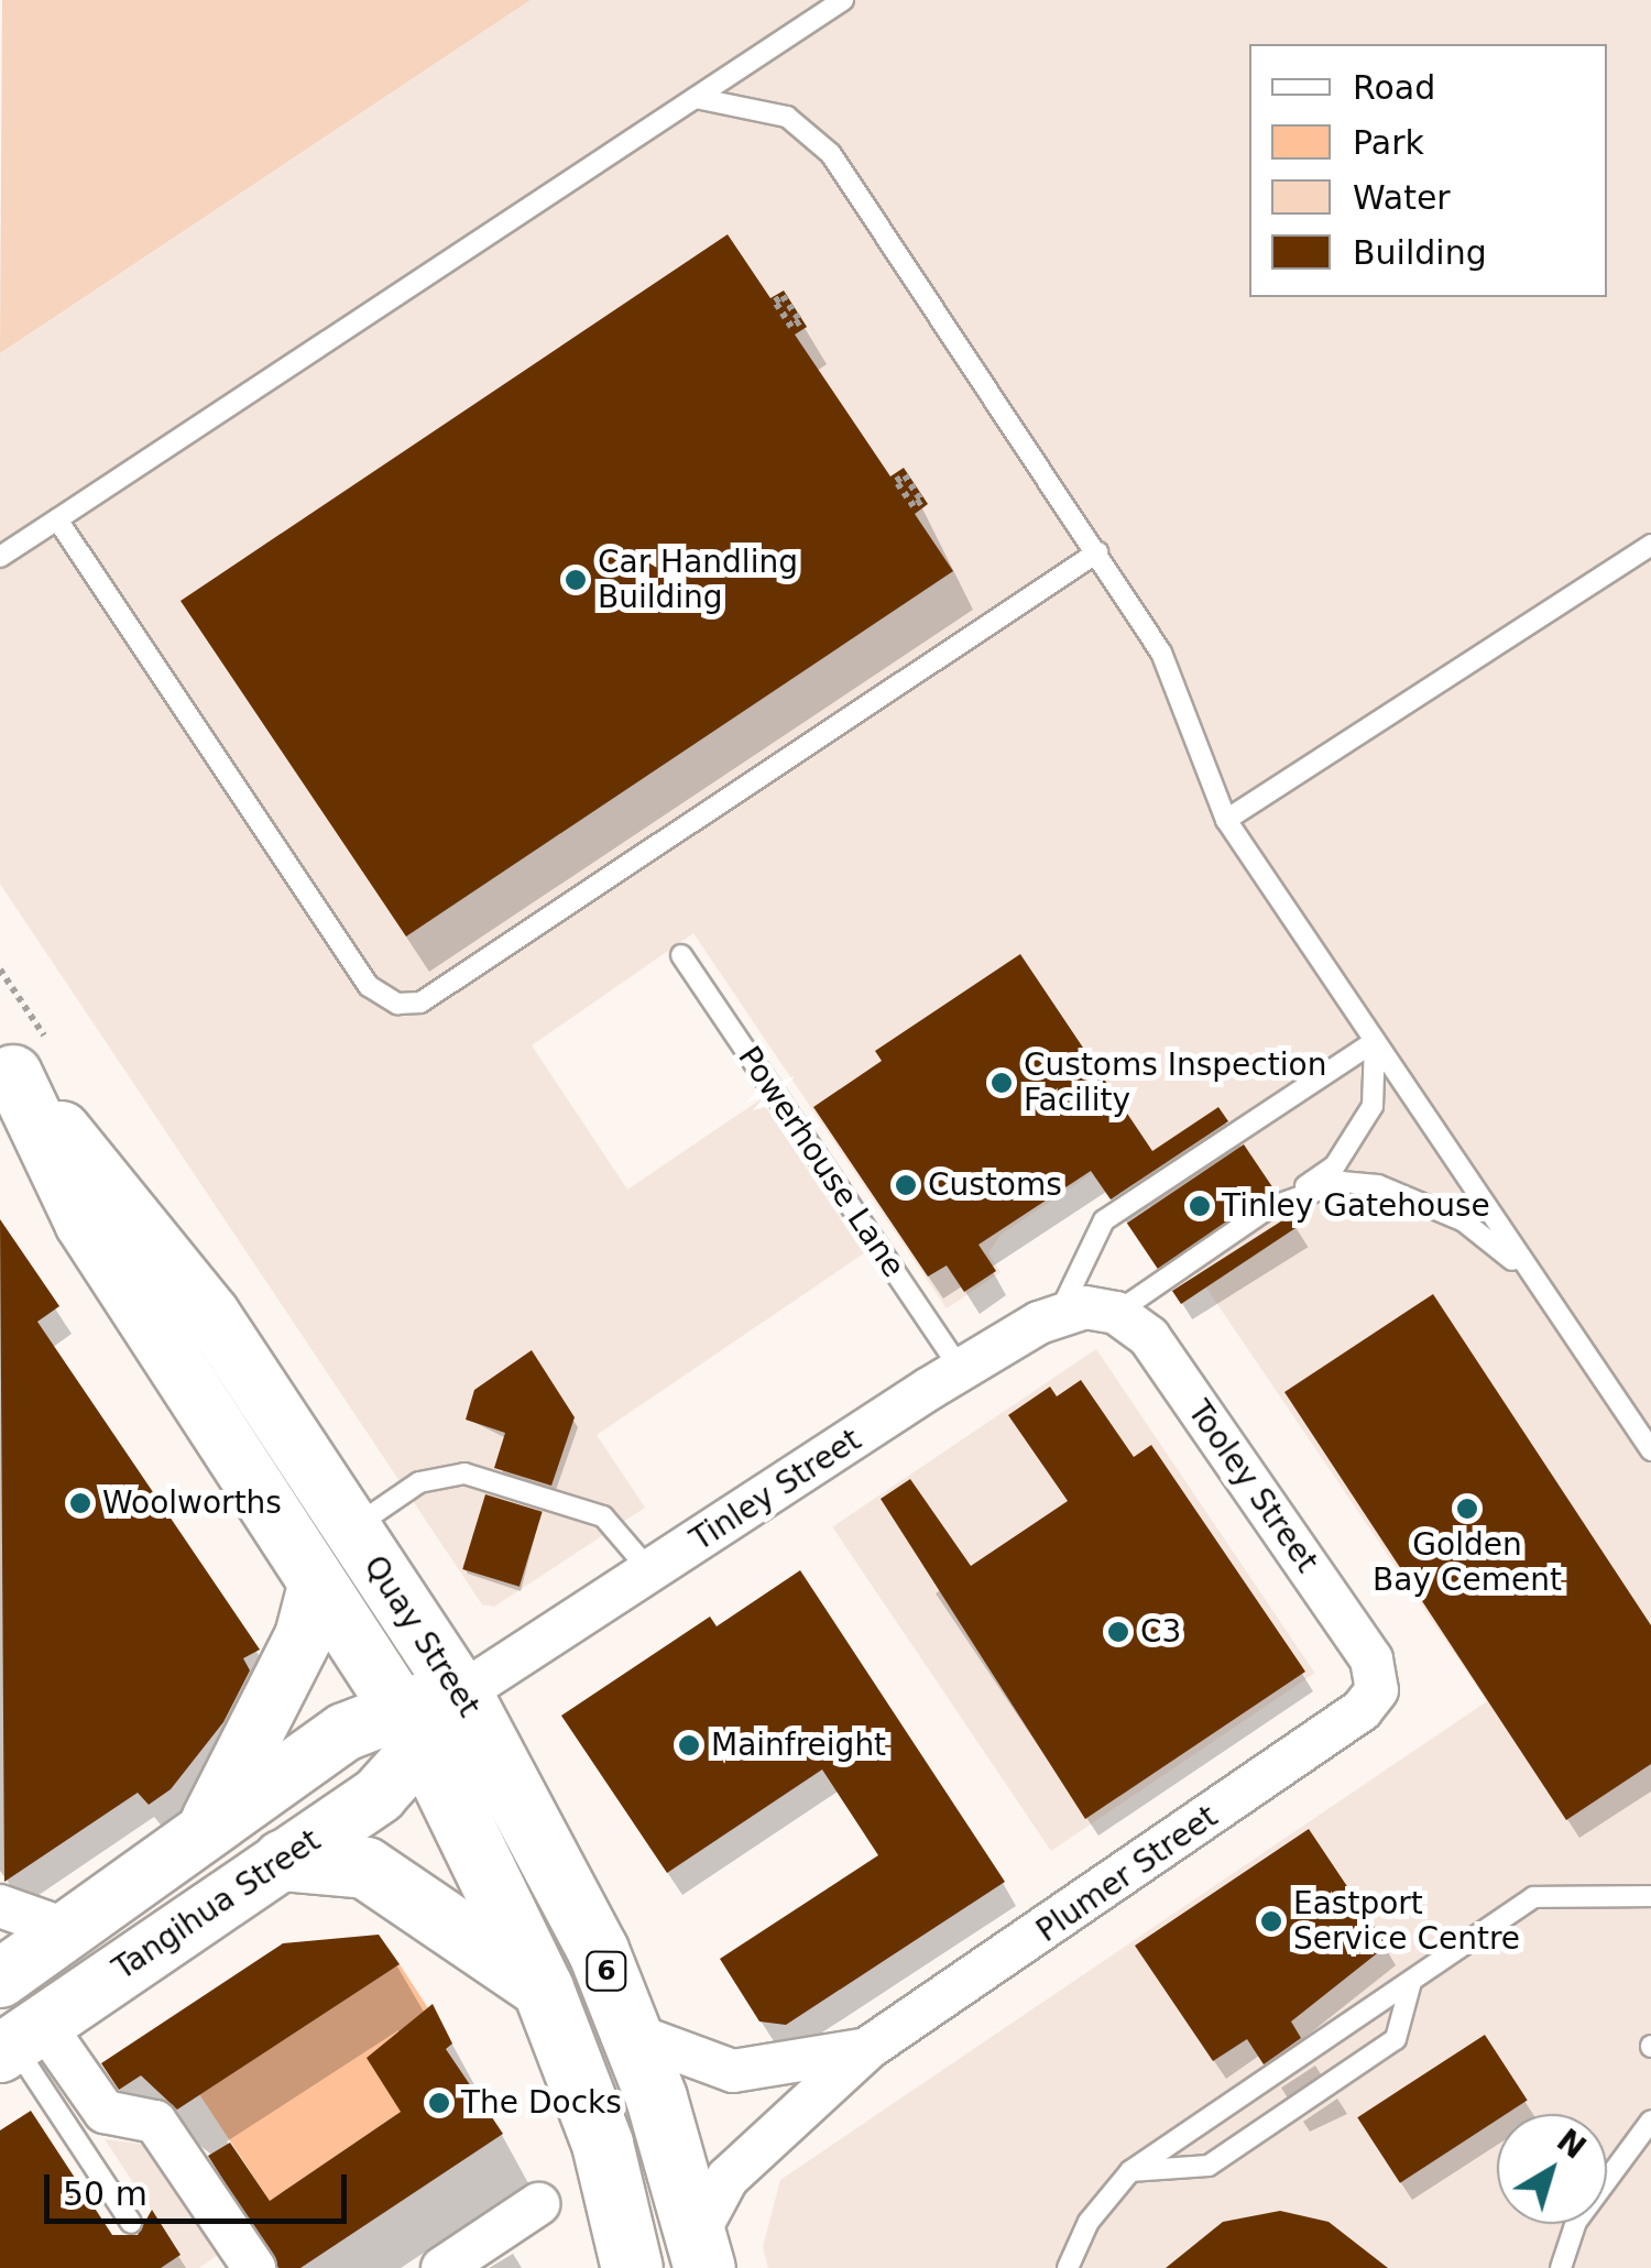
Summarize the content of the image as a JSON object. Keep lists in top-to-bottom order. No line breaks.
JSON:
{"streets":{"main road":["Quay Street","Tangihua Street","6"],"street":["Tooley Street","Tinley Street","Plumer Street"],"lane":["Powerhouse Lane"]},"crossings":[["Powerhouse Lane","Tinley Street"],["Tooley Street","Tinley Street"],["Tooley Street","Plumer Street"],["Tinley Street","Quay Street"],["Quay Street","Plumer Street"],["Quay Street","Tangihua Street"]],"places":["Car Handling Building","Customs Inspection Facility","Customs","Tinley Gatehouse","Woolworths","Golden Bay Cement","C3","Mainfreight","Eastport Service Centre","The Docks"],"legend":["Road","Park","Water","Building"],"scale_bar":"50 m","north":"top right"}
